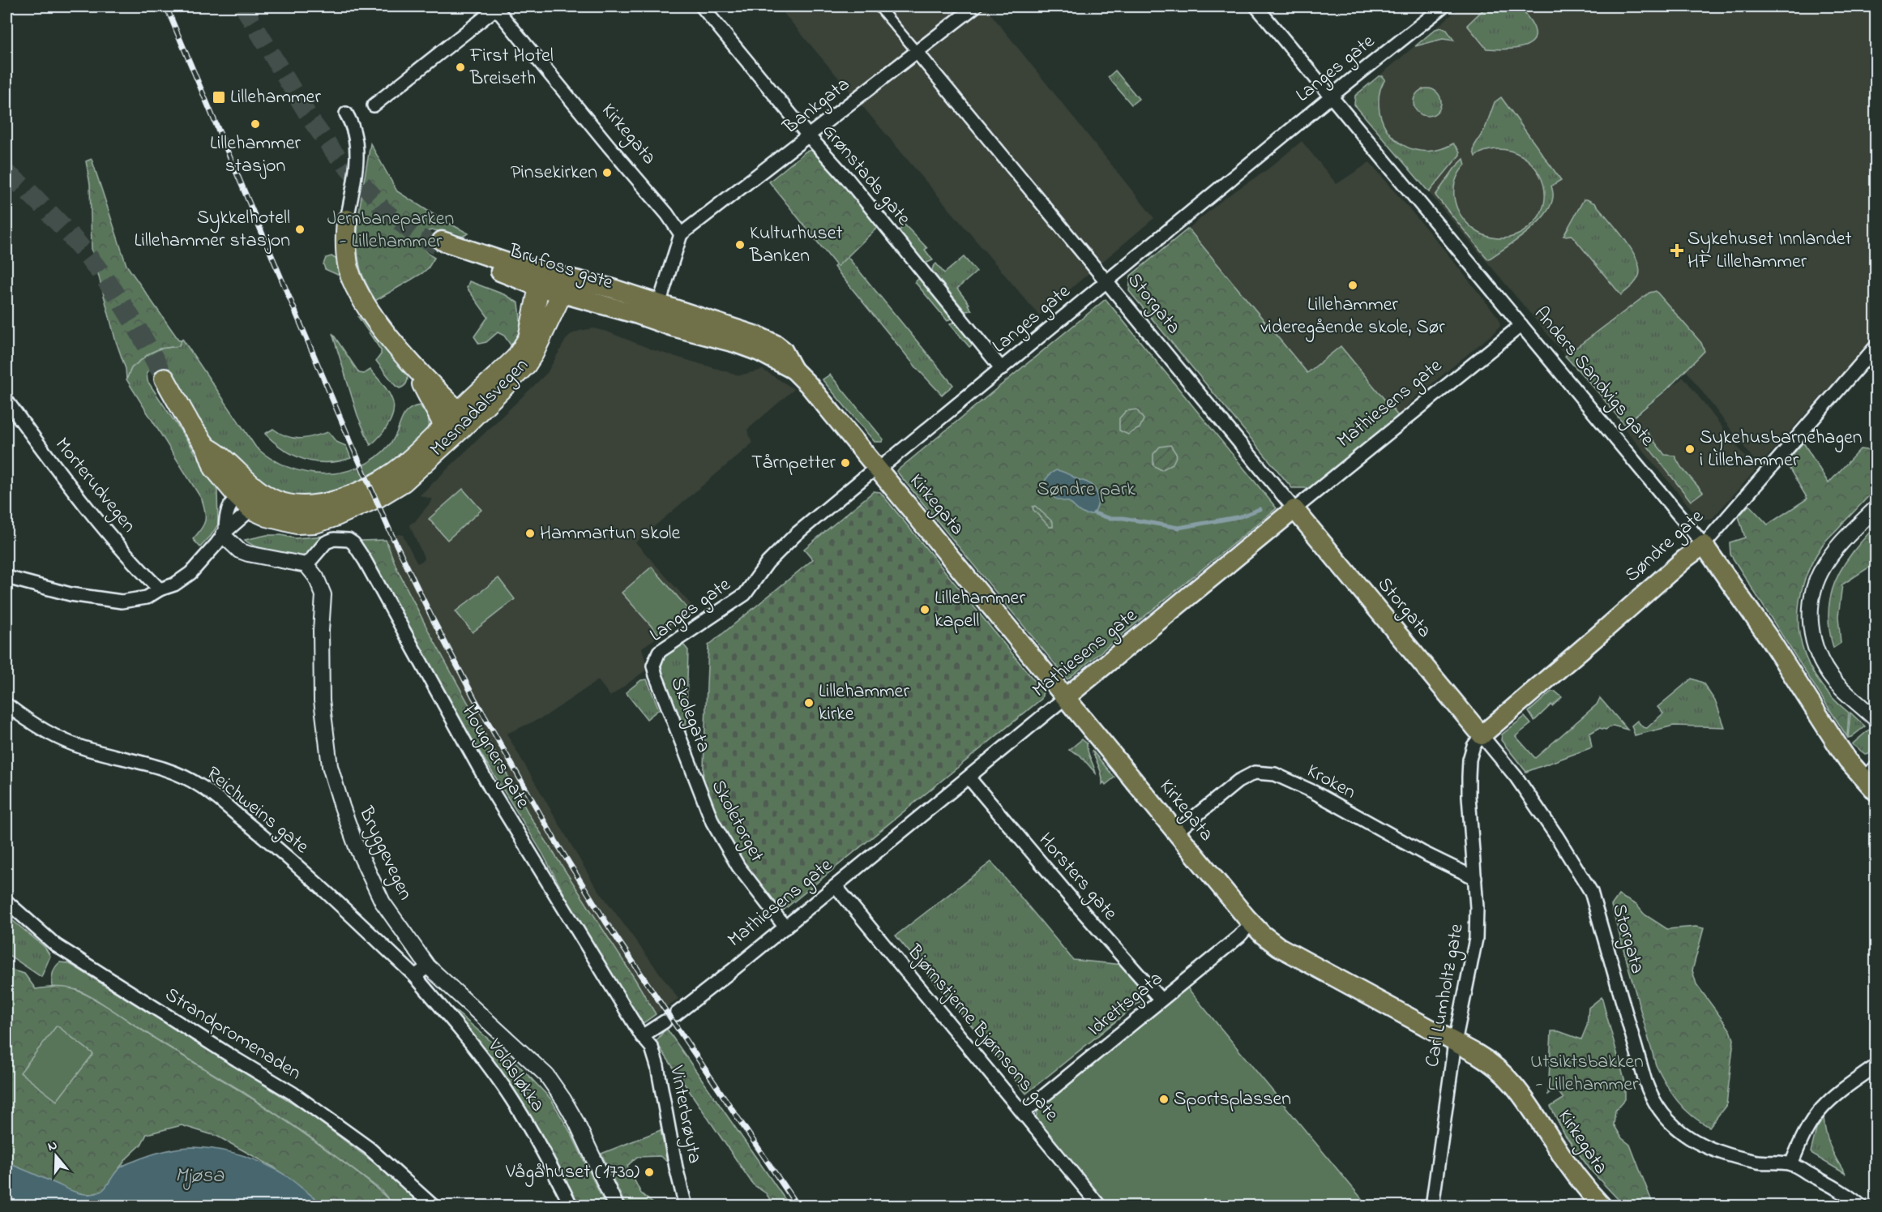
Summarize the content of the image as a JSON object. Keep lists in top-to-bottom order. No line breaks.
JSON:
{"streets":{"highway":["Mesnadalsvegen"],"main road":["Kirkegata","Brufoss gate","Storgata","Anders Sandvigs gate","Mathiesens gate","Søndre gate"],"street":["Langes gate","Bankgata","Grønstads gate","Morterudvegen","Skolegata","Hougners gate","Kroken","Reichweins gate","Skoletorget","Bryggevegen","Horsters gate","Carl Lumholtz gate","Idrettsgata","Bjørnstjerne Bjørnsons gate","Strandpromenaden","Voldsløkka","Vinterbrøyta"]},"crossings":[["Langes gate","Kirkegata"],["Langes gate","Grønstads gate"],["Langes gate","Storgata"],["Langes gate","Anders Sandvigs gate"],["Langes gate","Skolegata"],["Bankgata","Kirkegata"],["Bankgata","Grønstads gate"],["Bankgata","Storgata"],["Kirkegata","Brufoss gate"],["Kirkegata","Mathiesens gate"],["Kirkegata","Kroken"],["Kirkegata","Carl Lumholtz gate"],["Kirkegata","Idrettsgata"],["Brufoss gate","Mesnadalsvegen"],["Storgata","Mathiesens gate"],["Storgata","Søndre gate"],["Storgata","Carl Lumholtz gate"],["Anders Sandvigs gate","Mathiesens gate"],["Anders Sandvigs gate","Søndre gate"],["Mathiesens gate","Skoletorget"],["Mathiesens gate","Horsters gate"],["Mathiesens gate","Bjørnstjerne Bjørnsons gate"],["Søndre gate","Carl Lumholtz gate"],["Skolegata","Skoletorget"],["Hougners gate","Bryggevegen"],["Hougners gate","Vinterbrøyta"],["Kroken","Carl Lumholtz gate"],["Reichweins gate","Voldsløkka"],["Horsters gate","Idrettsgata"],["Idrettsgata","Bjørnstjerne Bjørnsons gate"]],"water":["Mjøsa"],"parks":["Jernbaneparken - Lillehammer","Søndre park","Utsiktsbakken - Lillehammer"],"places":{"other":["First Hotel Breiseth","Lillehammer stasjon","Pinsekirken","Sykkelhotell Lillehammer stasjon","Kulturhuset Banken","Lillehammer videregående skole, Sør","Sykehusbarnehagen i Lillehammer","Tårnpetter","Hammartun skole","Lillehammer kapell","Lillehammer kirke","Sportsplassen","Vågåhuset (1730)"],"transit":["Lillehammer"],"health":["Sykehuset Innlandet HF Lillehammer"]},"north":"top"}
